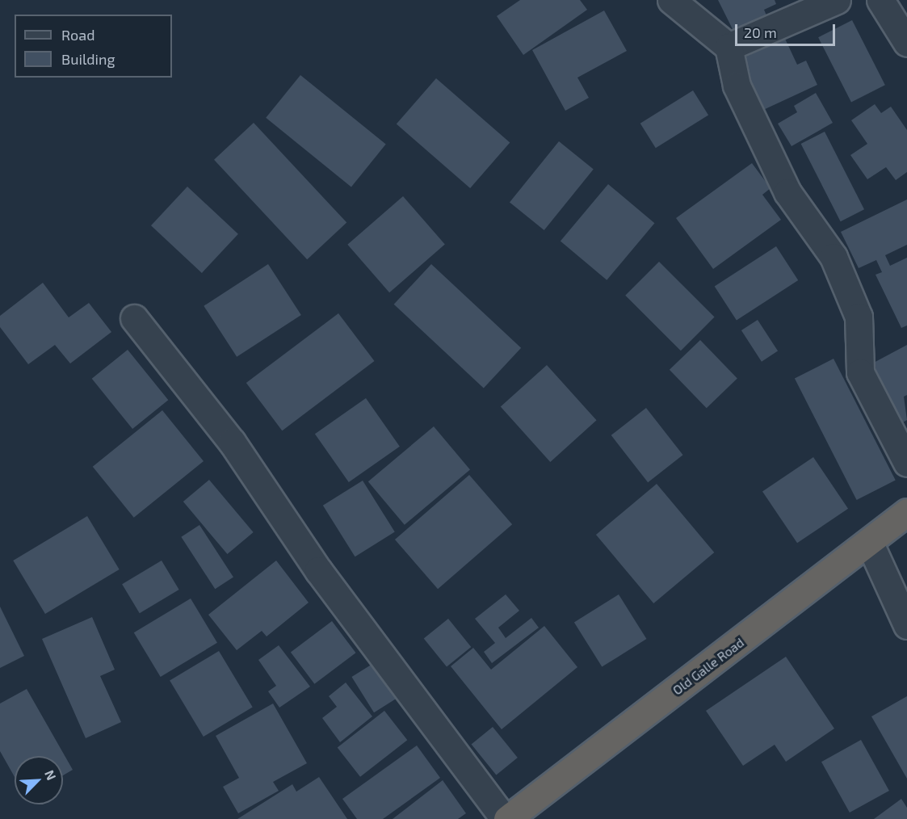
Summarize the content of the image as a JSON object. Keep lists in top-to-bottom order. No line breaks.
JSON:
{"streets":{"highway":["Old Galle Road"]},"legend":["Road","Building"],"scale_bar":"20 m","north":"top right"}
